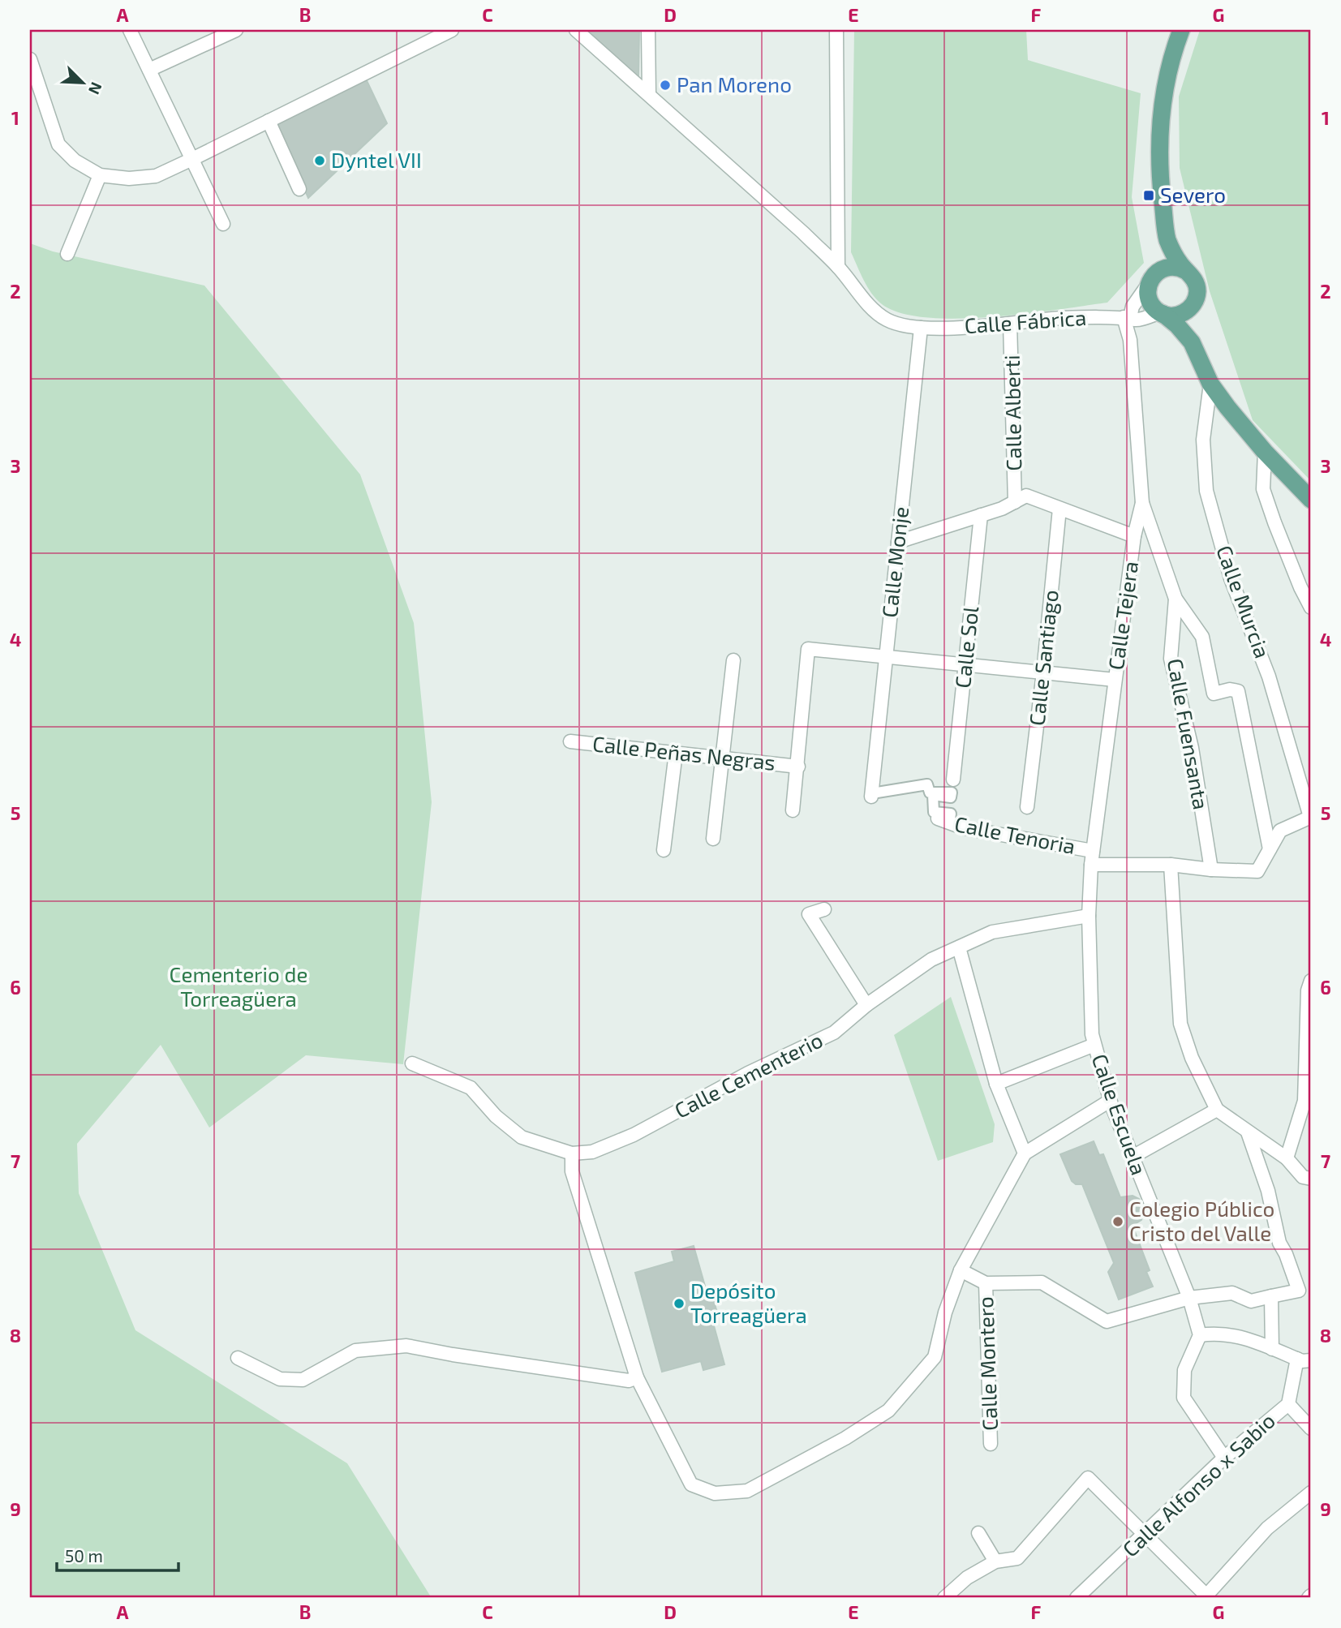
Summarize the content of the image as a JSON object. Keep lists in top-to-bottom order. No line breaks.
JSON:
{"streets":{"street":["Calle Fábrica","Calle Alberti","Calle Monje","Calle Murcia","Calle Tejera","Calle Sol","Calle Santiago","Calle Fuensanta","Calle Peñas Negras","Calle Tenoria","Calle Cementerio","Calle Escuela","Calle Montero","Calle Alfonso x Sabio"]},"crossings":[["Calle Fábrica","Calle Alberti"],["Calle Fábrica","Calle Monje"],["Calle Fábrica","Calle Tejera"],["Calle Tejera","Calle Tenoria"],["Calle Tejera","Calle Cementerio"],["Calle Tejera","Calle Escuela"],["Calle Cementerio","Calle Escuela"]],"parks":["Cementerio de Torreagüera"],"places":{"other":["Pan Moreno","Dyntel VII","Colegio Público Cristo del Valle","Depósito Torreagüera"],"transit":["Severo"]},"scale_bar":"50 m","north":"bottom right","grid":{"columns":["A","B","C","D","E","F","G"],"rows":["1","2","3","4","5","6","7","8","9"]}}
